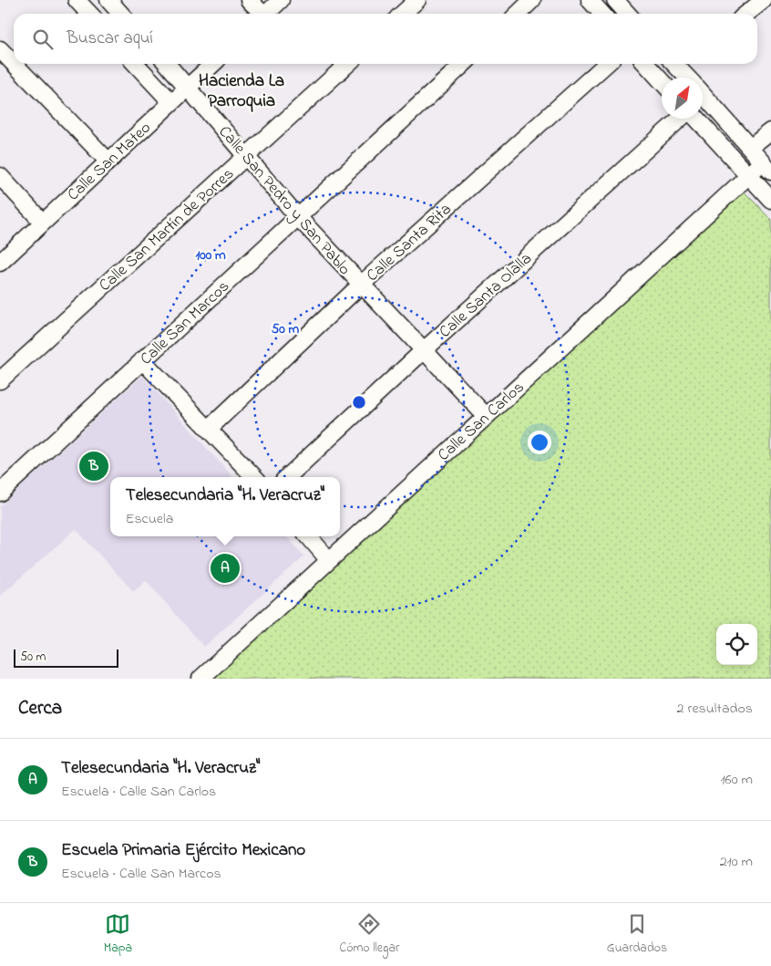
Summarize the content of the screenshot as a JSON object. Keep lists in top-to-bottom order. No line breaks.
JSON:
{"streets":{"street":["Calle San Mateo","Calle San Pedro y San Pablo","Calle San Martín de Porres","Calle Santa Rita","Calle Santa Olalla","Calle San Marcos","Calle San Carlos"]},"crossings":[["Calle San Mateo","Calle San Pedro y San Pablo"],["Calle San Pedro y San Pablo","Calle San Martín de Porres"],["Calle San Pedro y San Pablo","Calle Santa Rita"],["Calle San Pedro y San Pablo","Calle Santa Olalla"],["Calle San Pedro y San Pablo","Calle San Marcos"],["Calle San Pedro y San Pablo","Calle San Carlos"]],"districts":["Hacienda La Parroquia"],"scale_bar":"50 m","north":"top right","page":{"search":"Buscar aquí","pins":["B","A"],"popup":["Telesecundaria \"H. Veracruz\"","Escuela"],"scale":"50 m","heading":["Cerca","2 resultados"],"list":[{"mark":"A","name":"Telesecundaria \"H. Veracruz\"","note":"Escuela · Calle San Carlos","value":"160 m"},{"mark":"B","name":"Escuela Primaria Ejército Mexicano","note":"Escuela · Calle San Marcos","value":"210 m"}],"nav":["Mapa","Cómo llegar","Guardados"]},"rings":["100 m","50 m"]}
